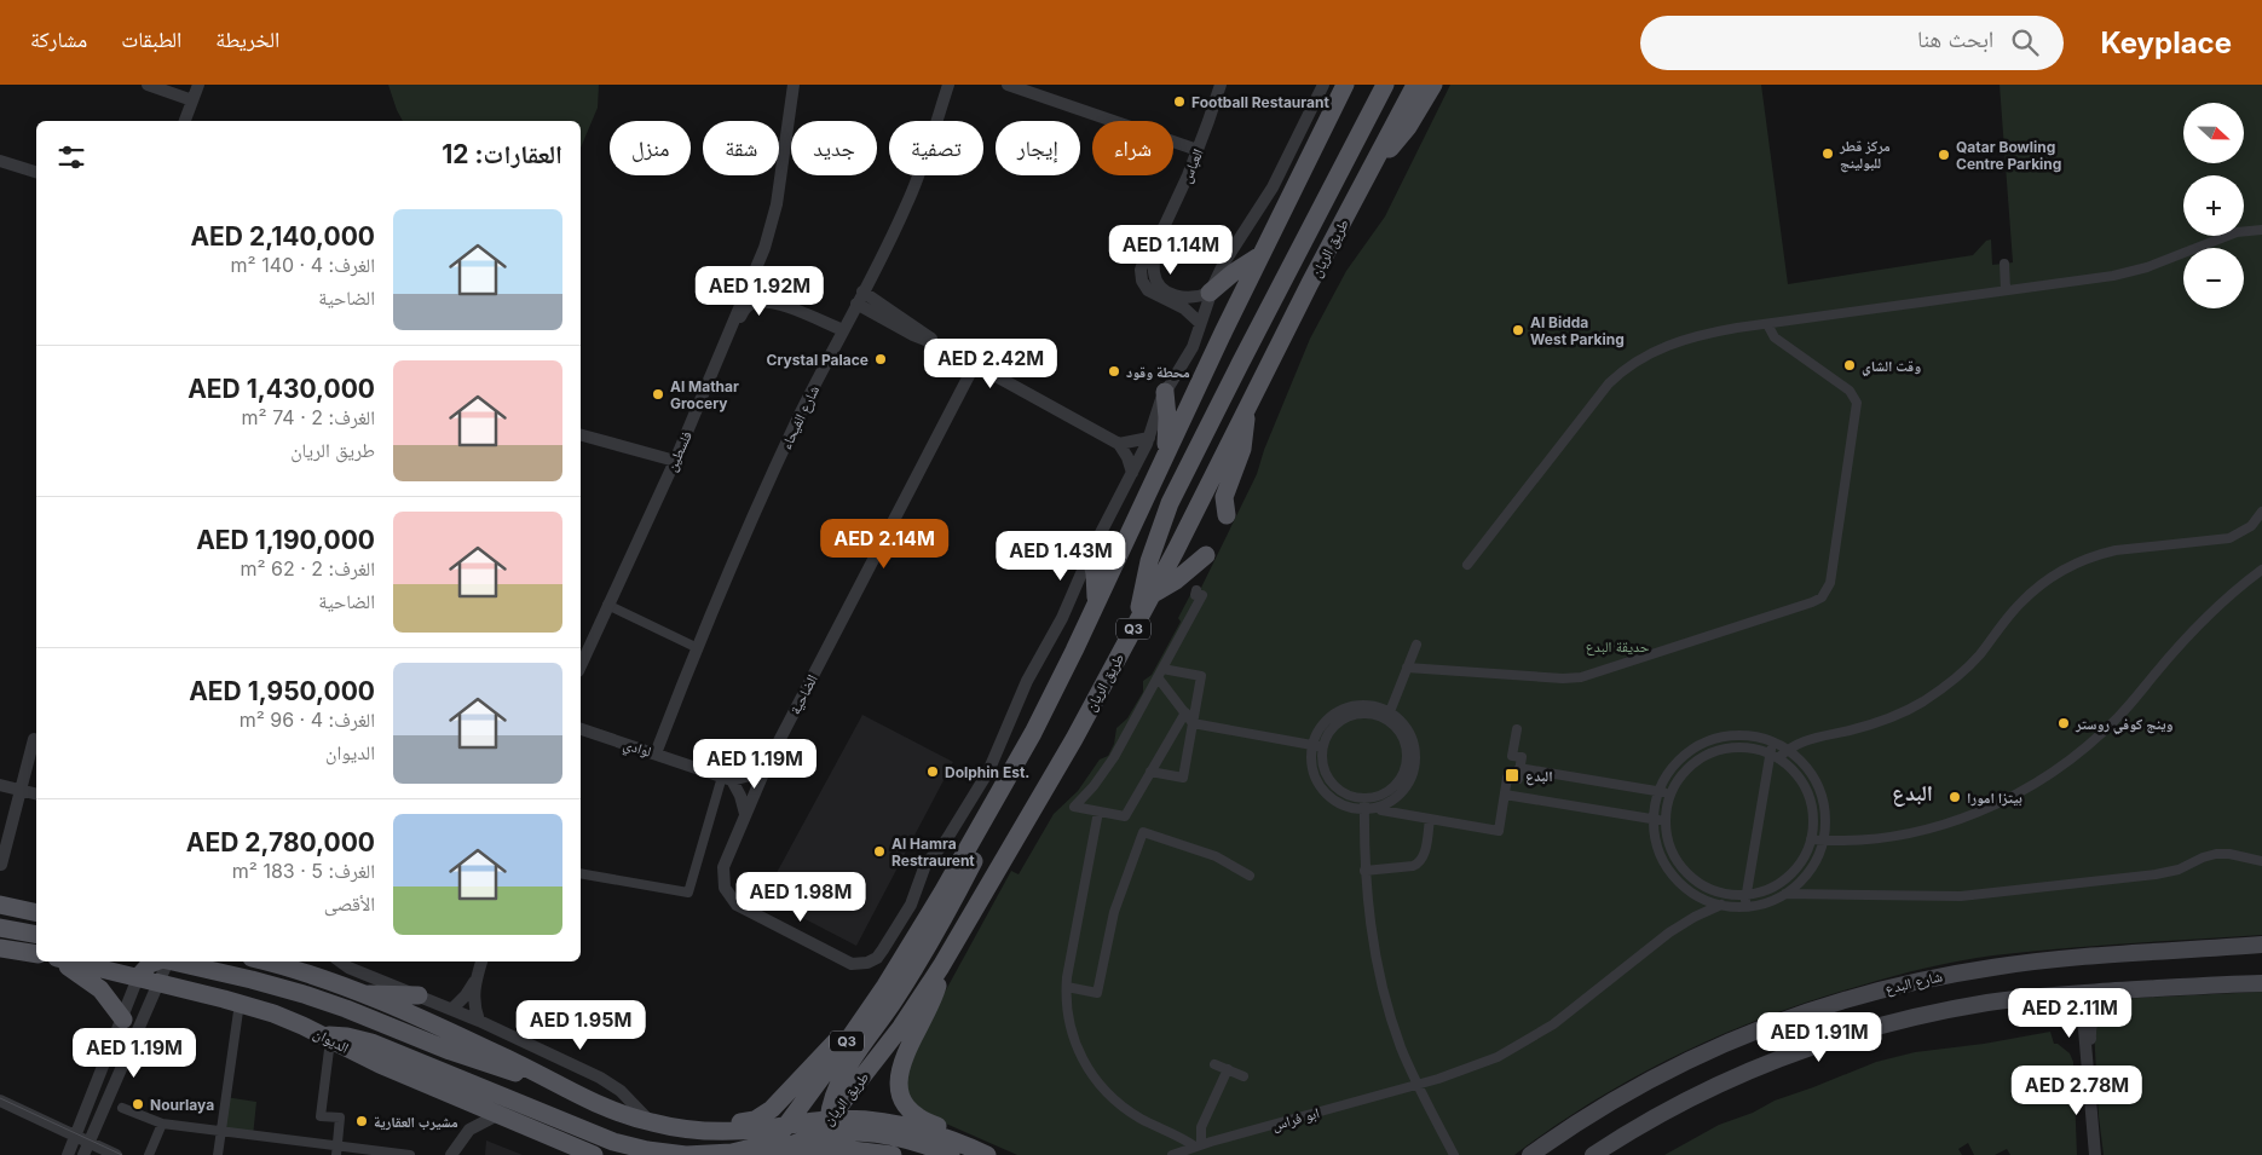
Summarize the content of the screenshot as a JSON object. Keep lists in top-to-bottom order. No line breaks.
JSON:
{"streets":{"main road":["طريق الريان","Q3","شارع البدع","الديوان"],"street":["العباس","شارع الفيحاء","فلسطين","الضاحية","لوادي","ابو فراس"]},"crossings":[["شارع الفيحاء","لوادي"]],"districts":["البدع"],"parks":["حديقة البدع"],"places":{"other":["Football Restaurant","مركز قطر للبولينج","Qatar Bowling Centre Parking","Al Bidda West Parking","Crystal Palace","وقت الشاي","محطة وقود","Al Mathar Grocery","وينج كوفي روستر","Dolphin Est.","بيتزا امورا","Al Hamra Restraurent","Nourlaya","مشيرب العقارية"],"transit":["البدع"]},"north":"right","page":{"header":"Keyplace","search":"ابحث هنا","nav":["الخريطة","الطبقات","مشاركة"],"map_buttons":["+","−"],"chip":["شراء","إيجار","تصفية","جديد","شقة","منزل"],"heading":"العقارات: 12","list":[{"name":"AED 2,140,000","note":"الغرف: 4 · 140 m² · الضاحية"},{"name":"AED 1,430,000","note":"الغرف: 2 · 74 m² · طريق الريان"},{"name":"AED 1,190,000","note":"الغرف: 2 · 62 m² · الضاحية"},{"name":"AED 1,950,000","note":"الغرف: 4 · 96 m² · الديوان"},{"name":"AED 2,780,000","note":"الغرف: 5 · 183 m² · الأقصى"}],"price":["AED 1.14M","AED 1.92M","AED 2.42M","AED 2.14M","AED 1.43M","AED 1.19M","AED 1.98M","AED 2.11M","AED 1.95M","AED 1.91M","AED 1.19M","AED 2.78M"]}}
